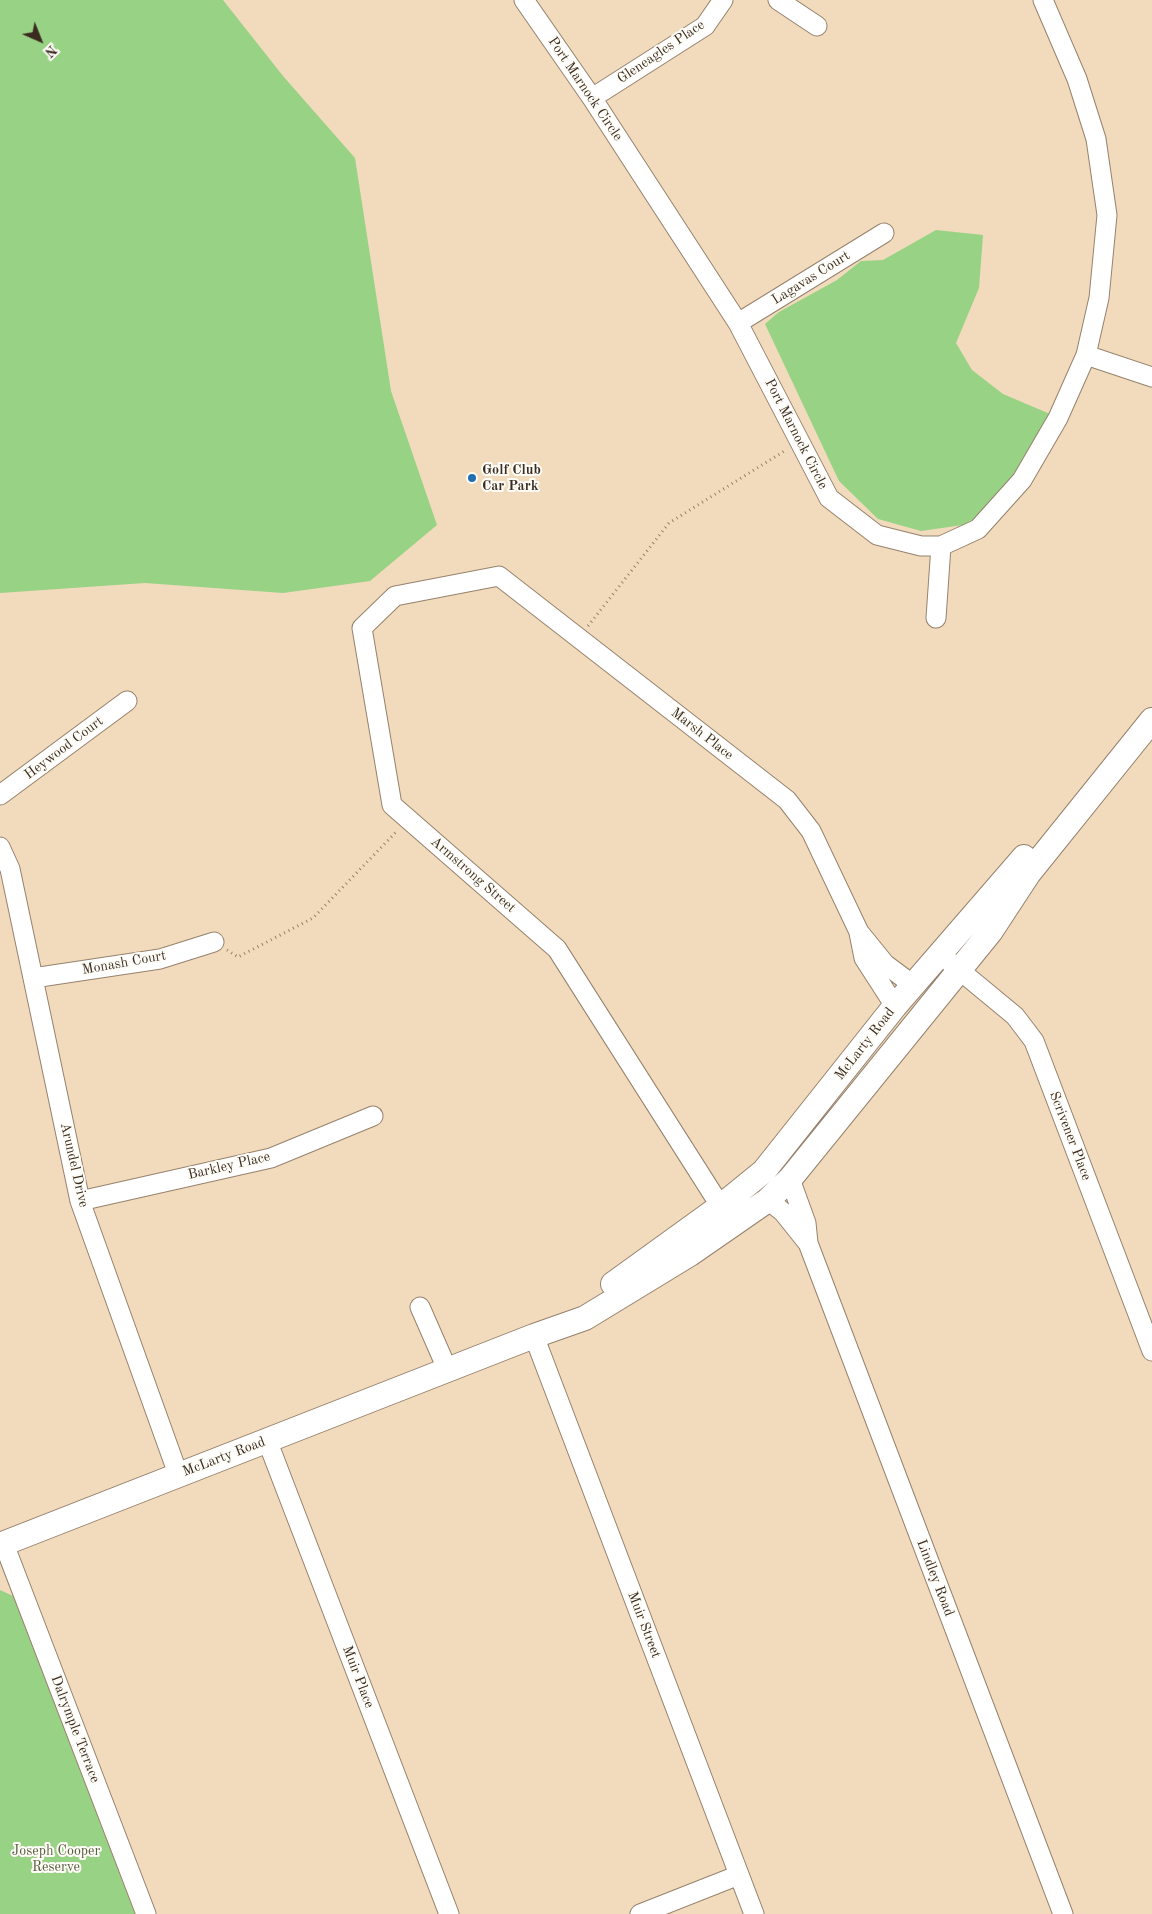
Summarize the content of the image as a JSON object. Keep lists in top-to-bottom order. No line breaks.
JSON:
{"streets":{"street":["Gleneagles Place","Port Marnock Circle","Lagavas Court","Marsh Place","Heywood Court","Armstrong Street","Monash Court","McLarty Road","Scrivener Place","Arundel Drive","Barkley Place","Lindley Road","Muir Street","Muir Place","Dalrymple Terrace"]},"crossings":[["Gleneagles Place","Port Marnock Circle"],["Port Marnock Circle","Lagavas Court"],["Marsh Place","Armstrong Street"],["Marsh Place","McLarty Road"],["Armstrong Street","McLarty Road"],["Monash Court","Arundel Drive"],["McLarty Road","Scrivener Place"],["McLarty Road","Arundel Drive"],["McLarty Road","Lindley Road"],["McLarty Road","Muir Street"],["McLarty Road","Muir Place"],["McLarty Road","Dalrymple Terrace"],["Arundel Drive","Barkley Place"]],"parks":["Joseph Cooper Reserve"],"places":["Golf Club Car Park"],"north":"bottom right"}
